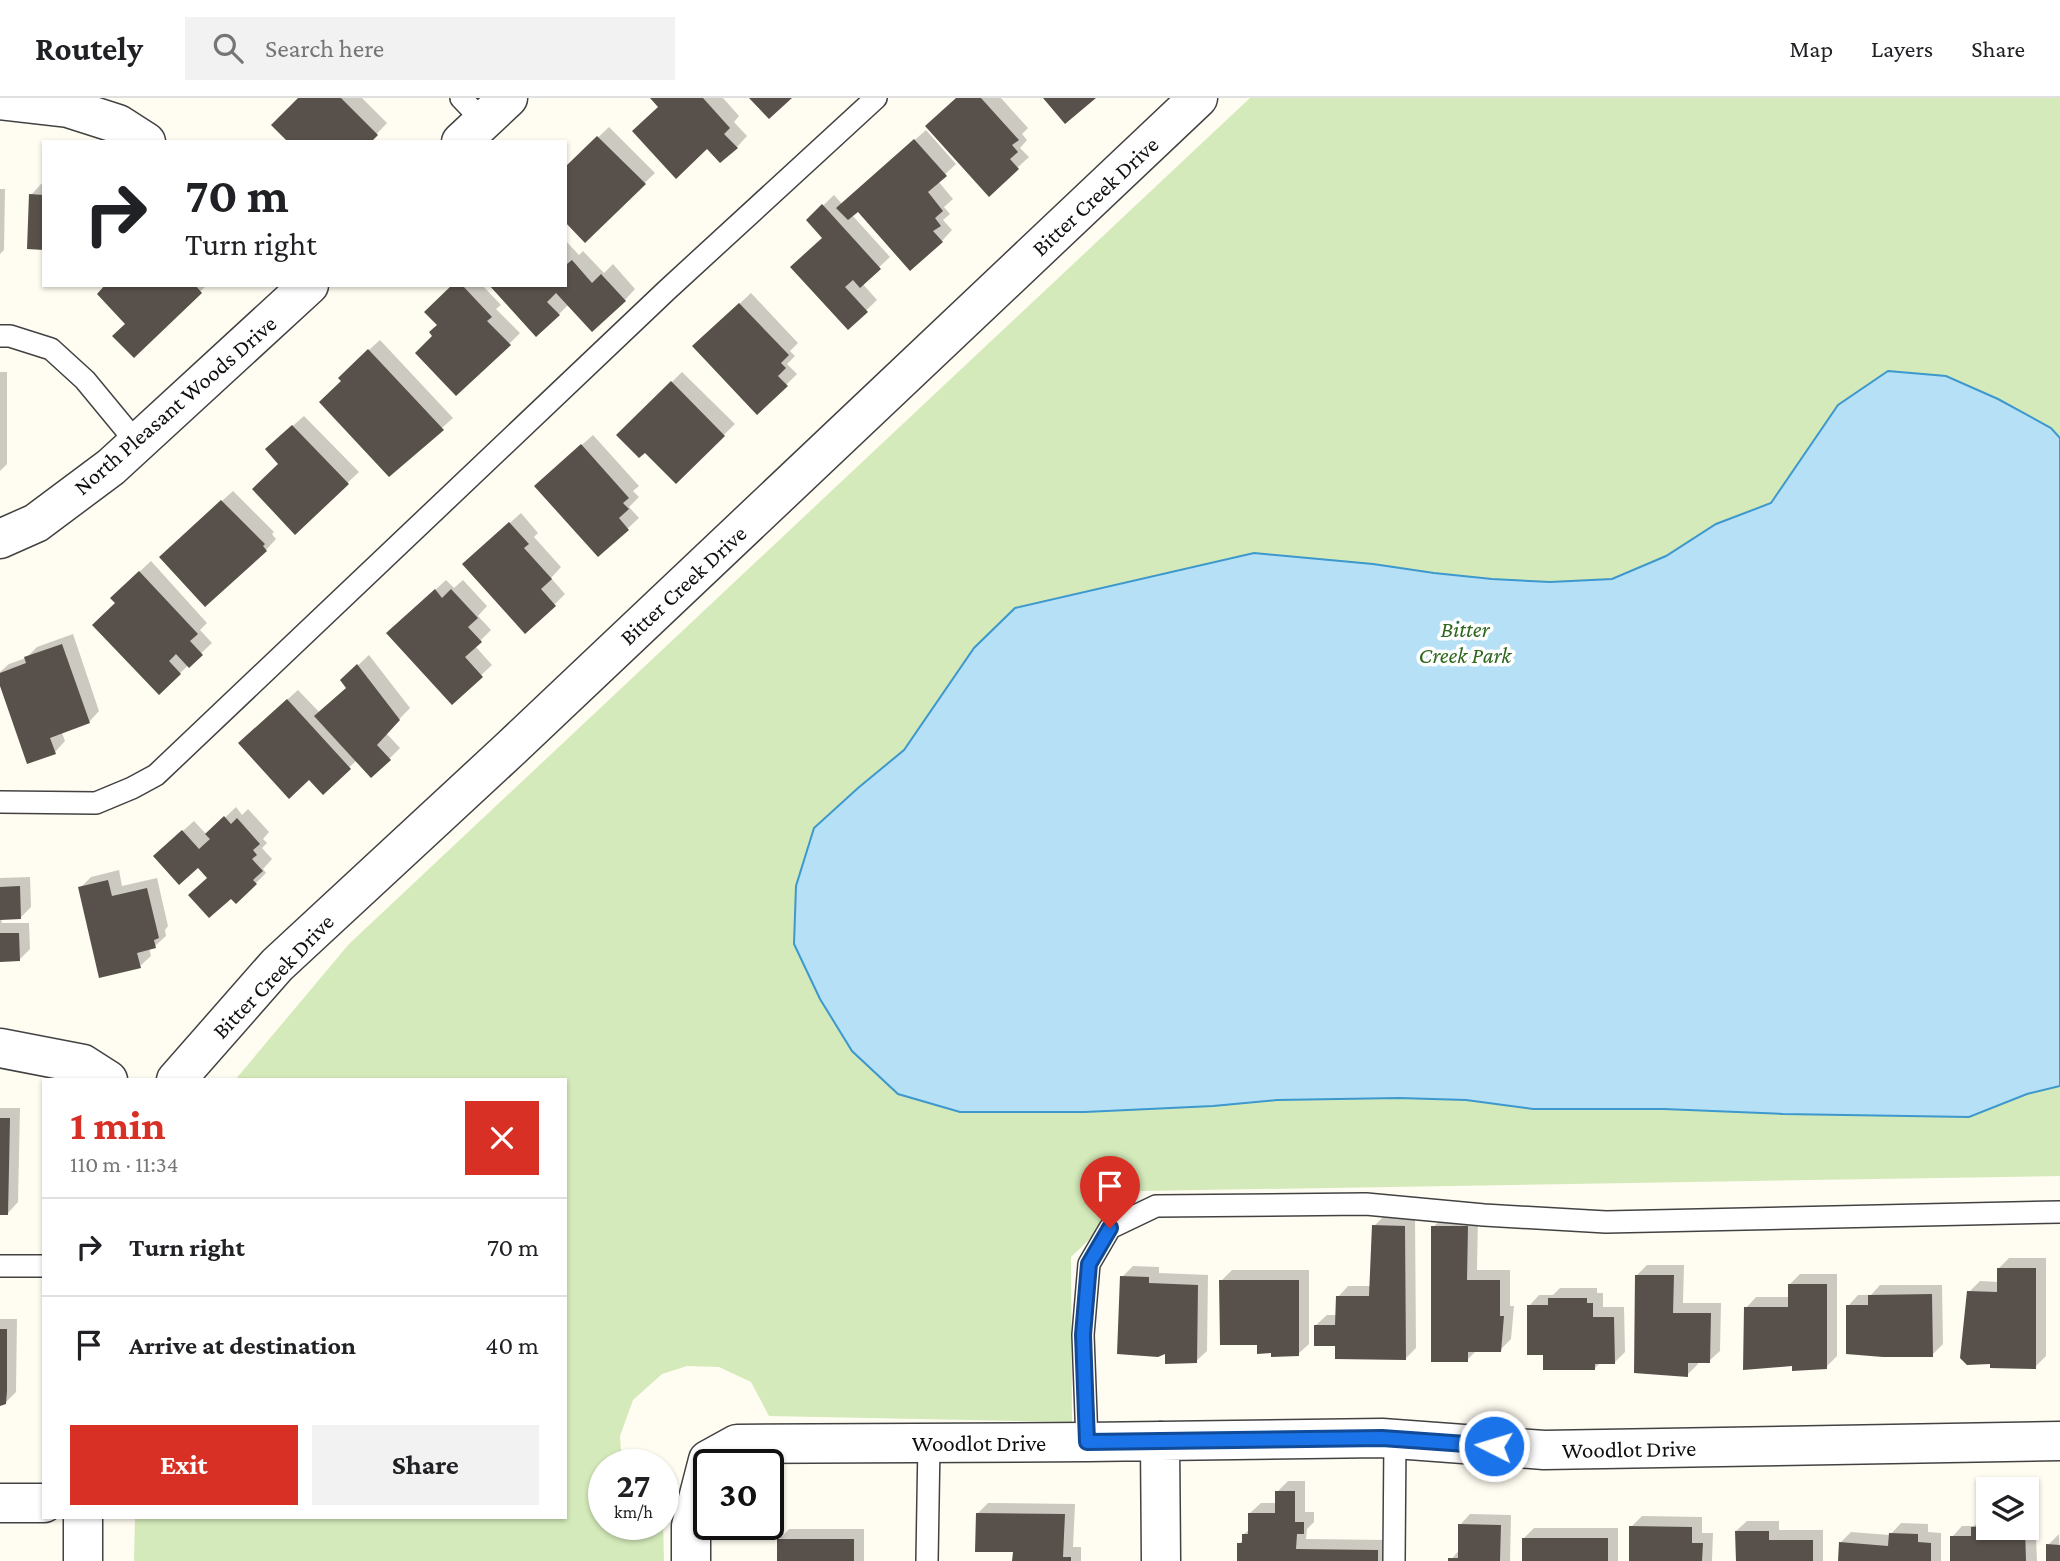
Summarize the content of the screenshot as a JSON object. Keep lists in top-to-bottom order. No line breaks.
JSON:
{"streets":{"street":["Bitter Creek Drive","North Pleasant Woods Drive","Woodlot Drive"]},"parks":["Bitter Creek Park"],"page":{"header":"Routely","search":"Search here","nav":["Map","Layers","Share"],"turn":["70 m","Turn right"],"heading":["1 min","110 m · 11:34"],"list":[{"name":"Turn right","value":"70 m"},{"name":"Arrive at destination","value":"40 m"}],"buttons":["Exit","Share"],"speed":"27 km/h","limit":"30"}}
